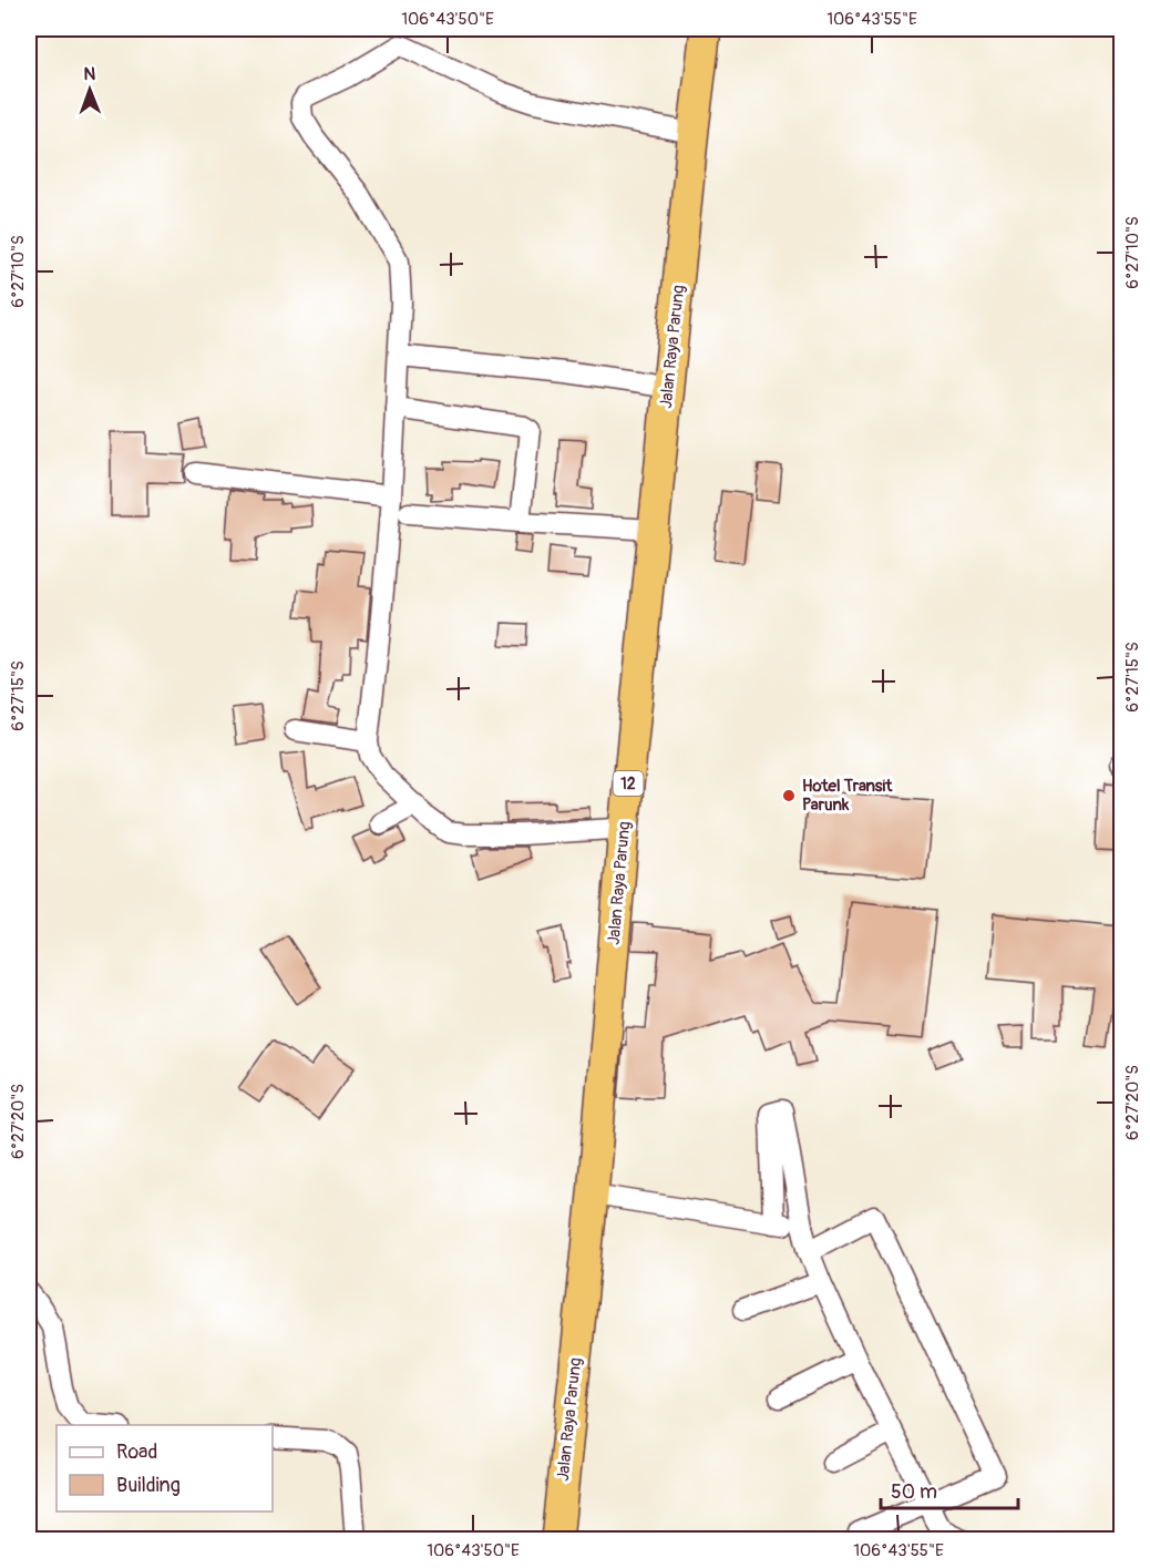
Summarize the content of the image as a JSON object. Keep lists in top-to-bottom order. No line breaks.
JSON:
{"streets":{"highway":["Jalan Raya Parung","12"]},"places":["Hotel Transit Parunk"],"legend":["Road","Building"],"scale_bar":"50 m","north":"top","coordinates":["106°43'50\"E","106°43'55\"E","6°27'10\"S","6°27'15\"S","6°27'20\"S"]}
